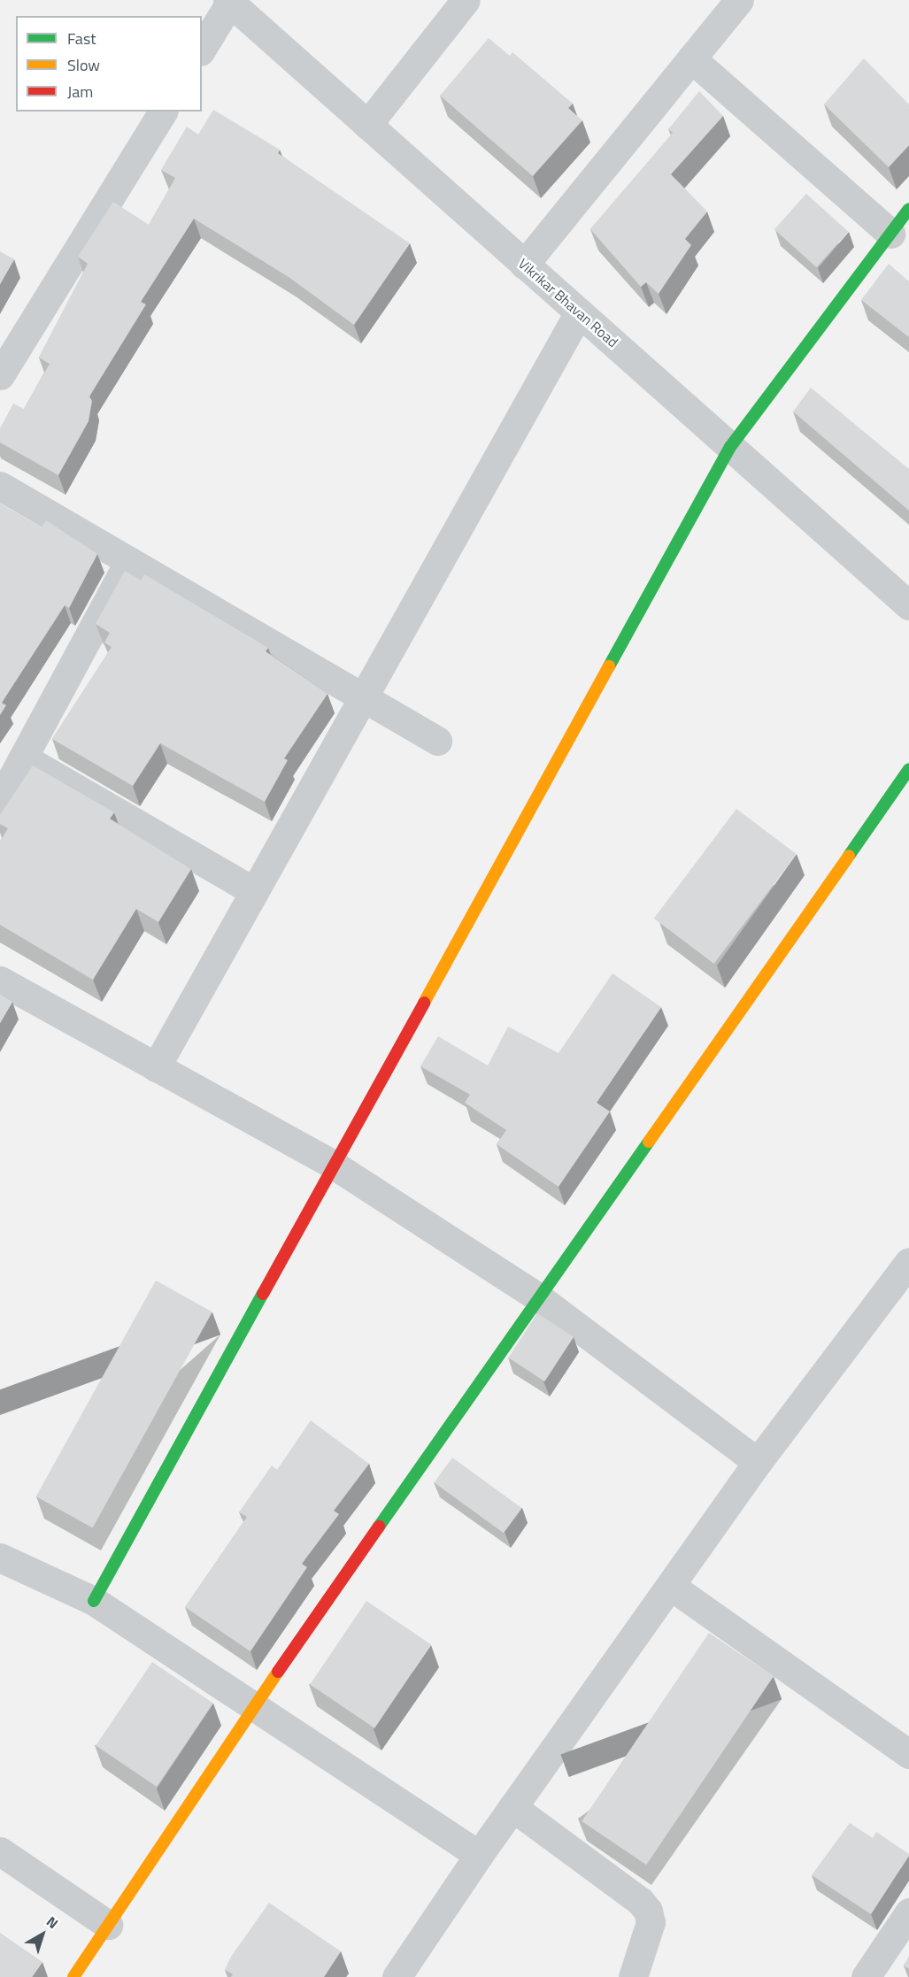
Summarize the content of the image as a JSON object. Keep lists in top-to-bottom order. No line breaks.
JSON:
{"streets":{"street":["Vikrikar Bhavan Road"]},"legend":["Fast","Slow","Jam"],"north":"top right"}
